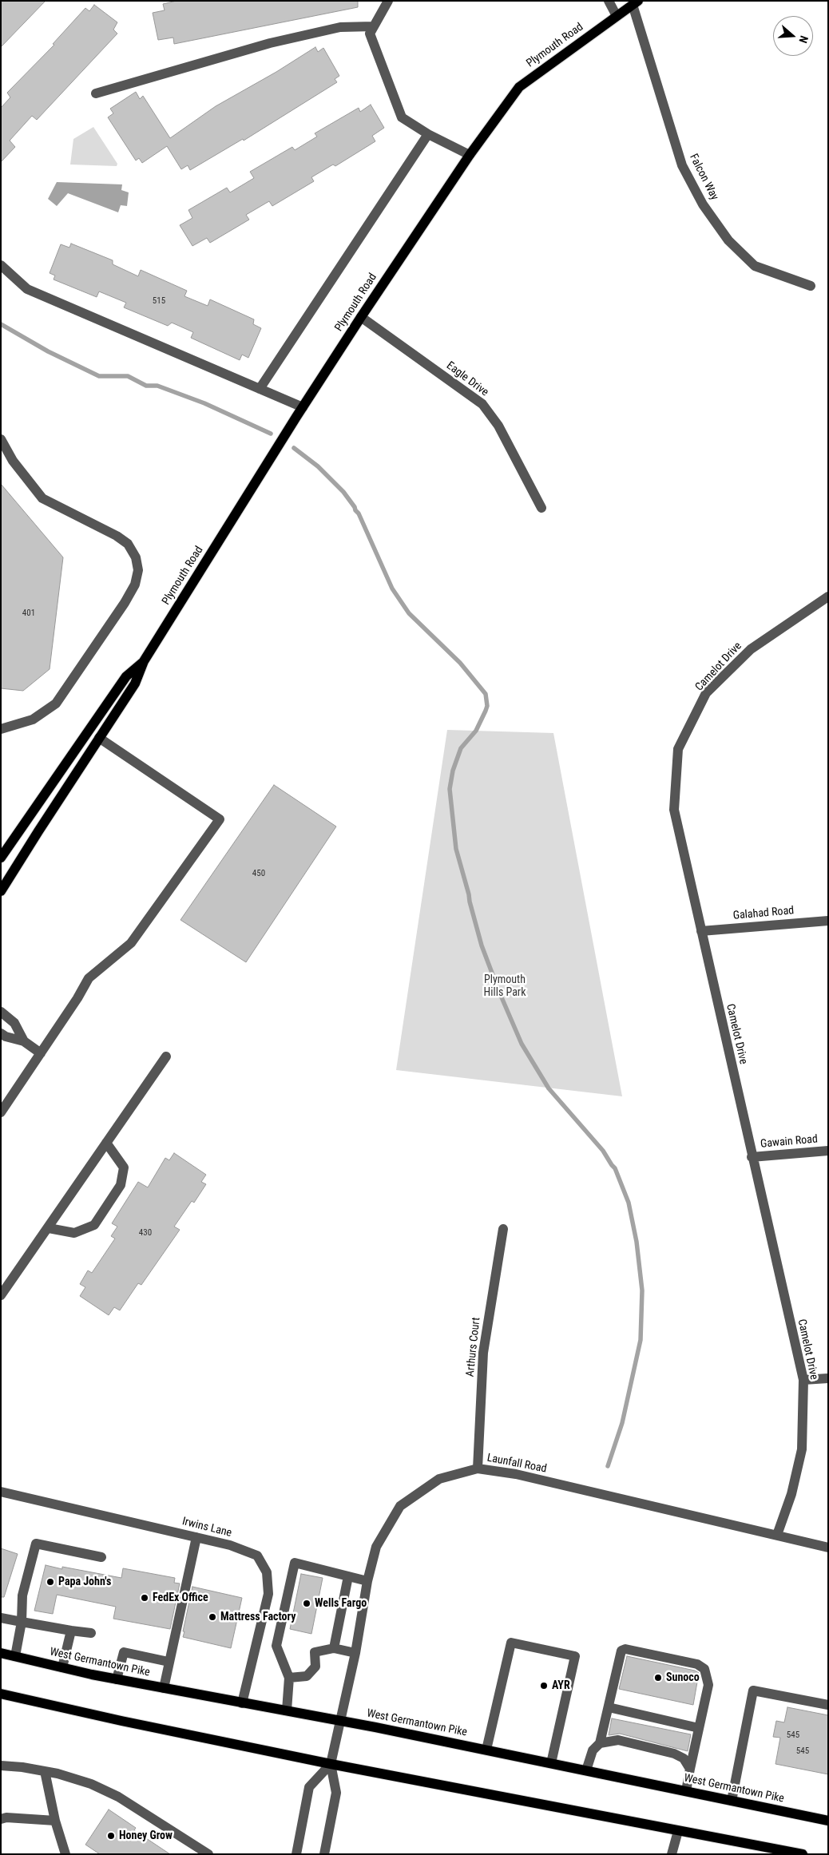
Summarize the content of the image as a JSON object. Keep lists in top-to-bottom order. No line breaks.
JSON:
{"streets":{"main road":["Plymouth Road","West Germantown Pike"],"street":["Falcon Way","Eagle Drive","Camelot Drive","Galahad Road","Gawain Road","Arthurs Court","Launfall Road","Irwins Lane"]},"crossings":[["Plymouth Road","Falcon Way"],["Plymouth Road","Eagle Drive"],["Camelot Drive","Galahad Road"],["Camelot Drive","Gawain Road"],["Camelot Drive","Launfall Road"],["Arthurs Court","Launfall Road"],["Launfall Road","West Germantown Pike"],["Irwins Lane","West Germantown Pike"]],"parks":["Plymouth Hills Park"],"places":["Papa John's","FedEx Office","Wells Fargo","Mattress Factory","Sunoco","AYR","Honey Grow"],"house_numbers":["515","401","450","430","545","545"],"north":"right"}
